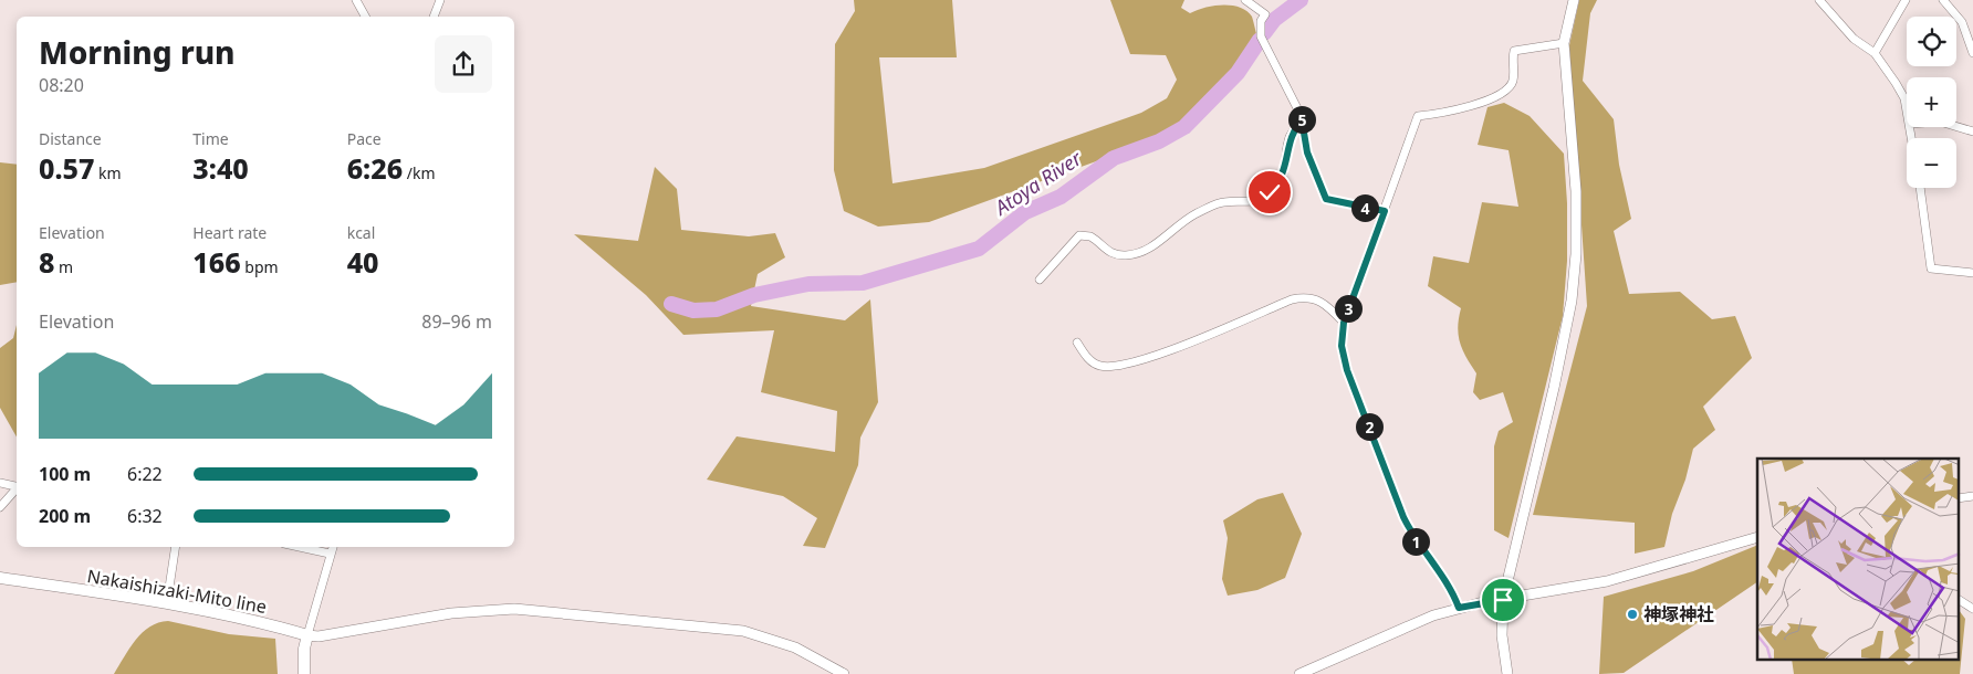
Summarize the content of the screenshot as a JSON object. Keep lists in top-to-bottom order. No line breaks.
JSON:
{"streets":{"main road":["Nakaishizaki-Mito line"]},"water":["Atoya River"],"places":["神塚神社"],"page":{"map_buttons":["+","−"],"heading":["Morning run","08:20"],"pins":["5","4","3","2","1"],"stats":[["Distance","0.57 km"],["Time","3:40"],["Pace","6:26 /km"],["Elevation","8 m"],["Heart rate","166 bpm"],["kcal","40"]],"chart":["Elevation","89–96 m"],"list":[{"name":"100 m","note":"6:22"},{"name":"200 m","note":"6:32"}]}}
